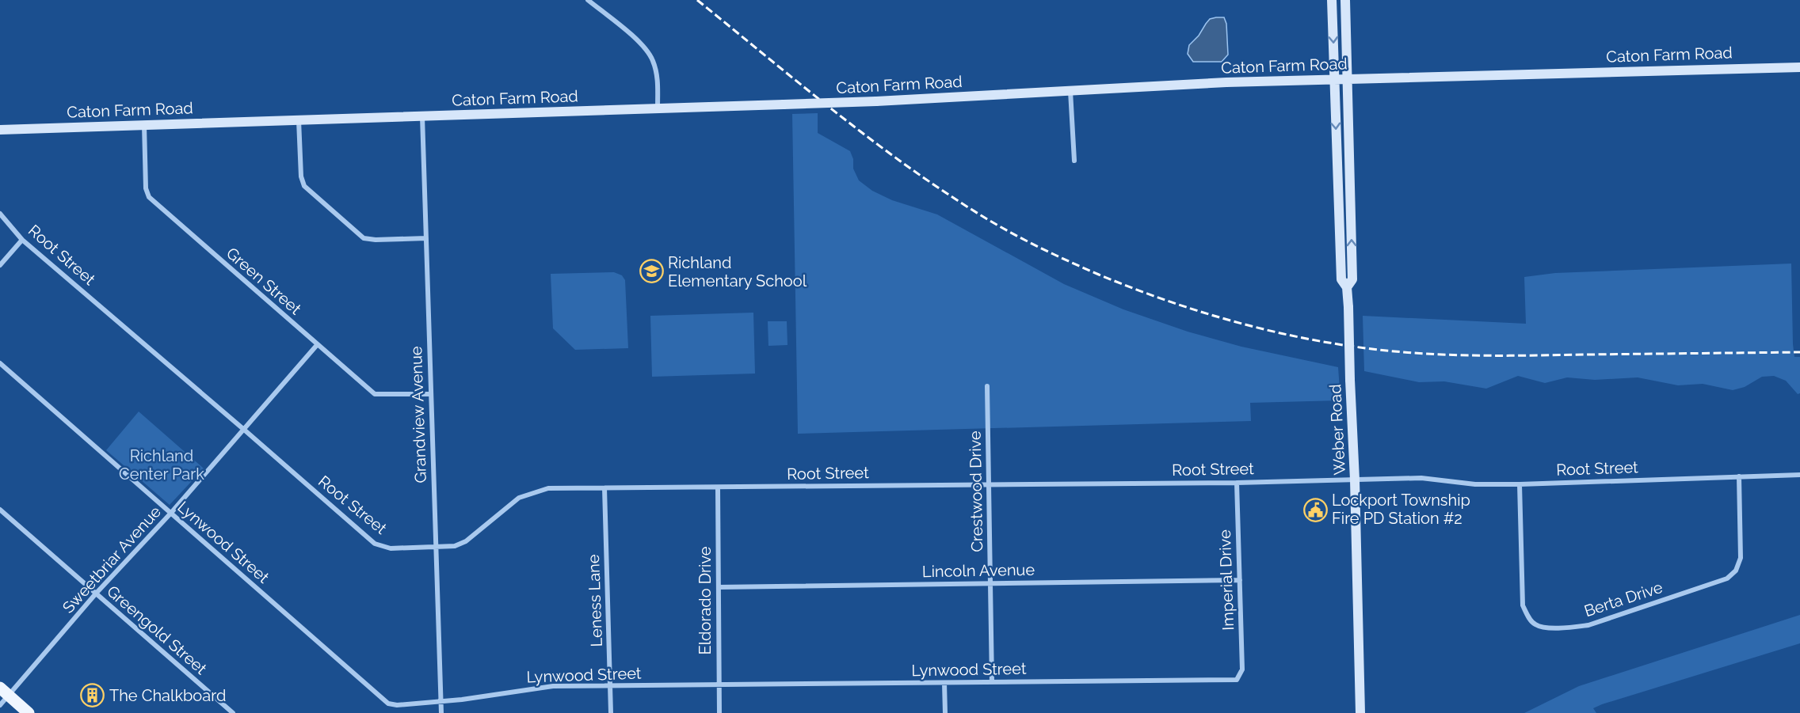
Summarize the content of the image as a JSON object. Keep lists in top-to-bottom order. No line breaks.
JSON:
{"streets":{"street":["Caton Farm Road","Root Street","Green Street","Grandview Avenue","Weber Road","Crestwood Drive","Lynwood Street","Sweetbriar Avenue","Lincoln Avenue","Imperial Drive","Berta Drive","Leness Lane","Eldorado Drive","Greengold Street"]},"crossings":[["Caton Farm Road","Green Street"],["Caton Farm Road","Grandview Avenue"],["Caton Farm Road","Weber Road"],["Root Street","Grandview Avenue"],["Root Street","Weber Road"],["Root Street","Crestwood Drive"],["Root Street","Sweetbriar Avenue"],["Root Street","Imperial Drive"],["Root Street","Berta Drive"],["Root Street","Leness Lane"],["Root Street","Eldorado Drive"],["Green Street","Grandview Avenue"],["Green Street","Sweetbriar Avenue"],["Grandview Avenue","Lynwood Street"],["Crestwood Drive","Lynwood Street"],["Crestwood Drive","Lincoln Avenue"],["Lynwood Street","Sweetbriar Avenue"],["Lynwood Street","Imperial Drive"],["Lynwood Street","Leness Lane"],["Lynwood Street","Eldorado Drive"],["Sweetbriar Avenue","Greengold Street"],["Lincoln Avenue","Imperial Drive"],["Lincoln Avenue","Eldorado Drive"]],"parks":["Richland Center Park"],"places":{"school or university":["Richland Elementary School"],"public building":["Lockport Township Fire PD Station #2"],"building":["The Chalkboard"]}}
